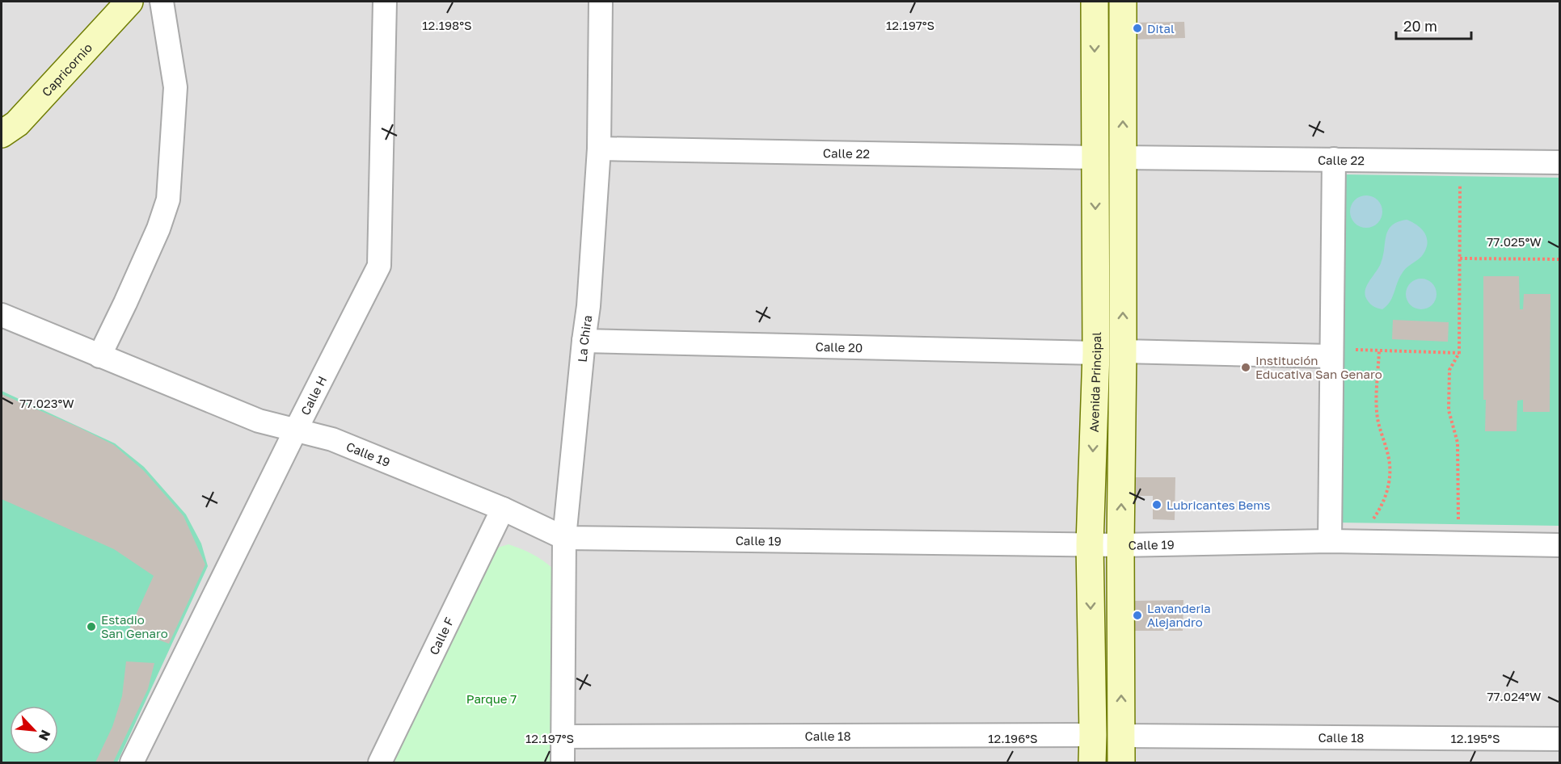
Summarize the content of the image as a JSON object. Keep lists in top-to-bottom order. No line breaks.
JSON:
{"streets":{"street":["Capricornio","Calle 22","La Chira","Calle 20","Avenida Principal","Calle H","Calle 19","Calle F","Calle 18"]},"crossings":[["Calle 22","La Chira"],["Calle 22","Avenida Principal"],["La Chira","Calle 20"],["La Chira","Calle 19"],["La Chira","Calle 18"],["Calle 20","Avenida Principal"],["Avenida Principal","Calle 19"],["Avenida Principal","Calle 18"],["Calle H","Calle 19"],["Calle 19","Calle F"]],"parks":["Parque 7"],"places":["Dital","Institución Educativa San Genaro","Lubricantes Bems","Lavanderia Alejandro","Estadio San Genaro"],"scale_bar":"20 m","north":"bottom right","coordinates":["12.198°S","12.197°S","77.025°W","77.023°W","77.024°W","12.196°S","12.195°S"]}
